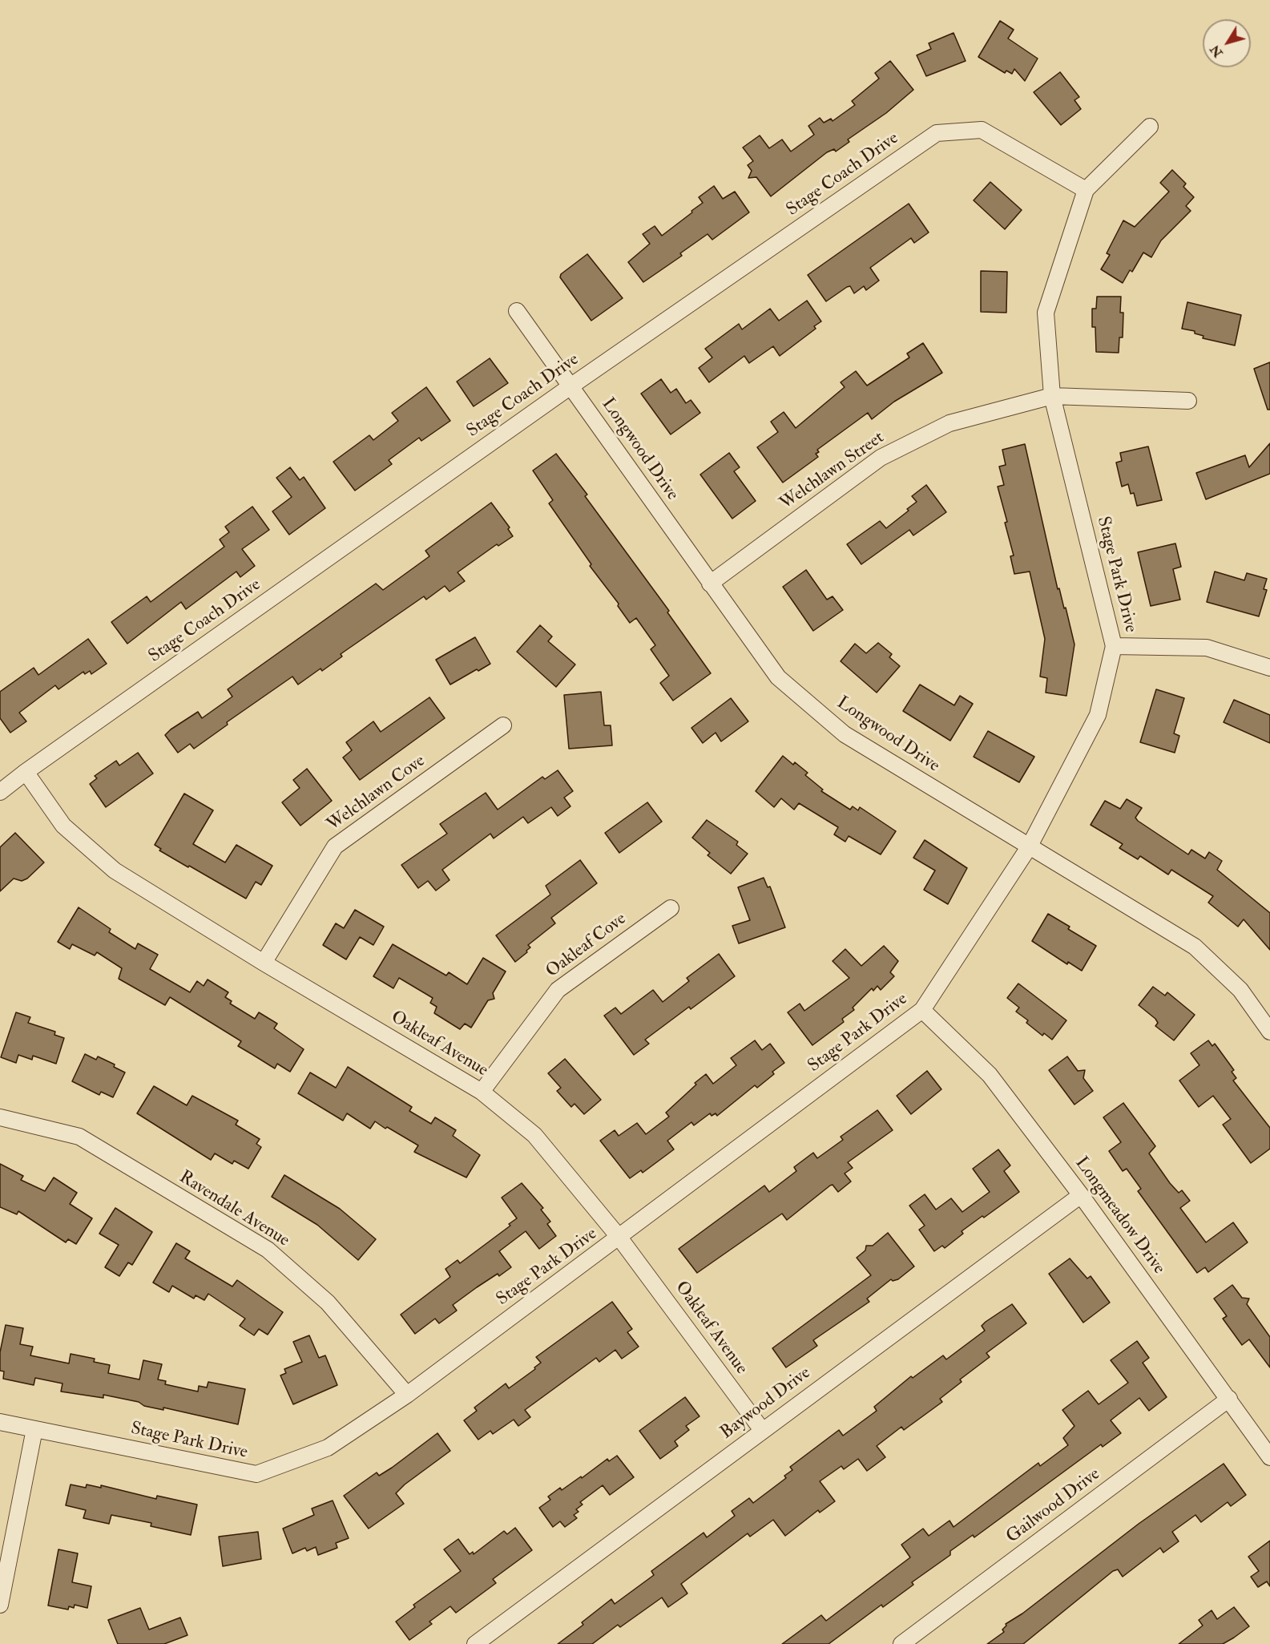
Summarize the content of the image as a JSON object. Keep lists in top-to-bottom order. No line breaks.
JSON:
{"streets":{"street":["Stage Coach Drive","Longwood Drive","Welchlawn Street","Stage Park Drive","Welchlawn Cove","Oakleaf Cove","Oakleaf Avenue","Ravendale Avenue","Longmeadow Drive","Baywood Drive","Gailwood Drive"]},"crossings":[["Stage Coach Drive","Longwood Drive"],["Stage Coach Drive","Stage Park Drive"],["Stage Coach Drive","Oakleaf Avenue"],["Longwood Drive","Welchlawn Street"],["Longwood Drive","Stage Park Drive"],["Welchlawn Street","Stage Park Drive"],["Stage Park Drive","Oakleaf Avenue"],["Stage Park Drive","Ravendale Avenue"],["Stage Park Drive","Longmeadow Drive"],["Welchlawn Cove","Oakleaf Avenue"],["Oakleaf Cove","Oakleaf Avenue"],["Oakleaf Avenue","Baywood Drive"],["Longmeadow Drive","Baywood Drive"],["Longmeadow Drive","Gailwood Drive"]],"north":"bottom left"}
